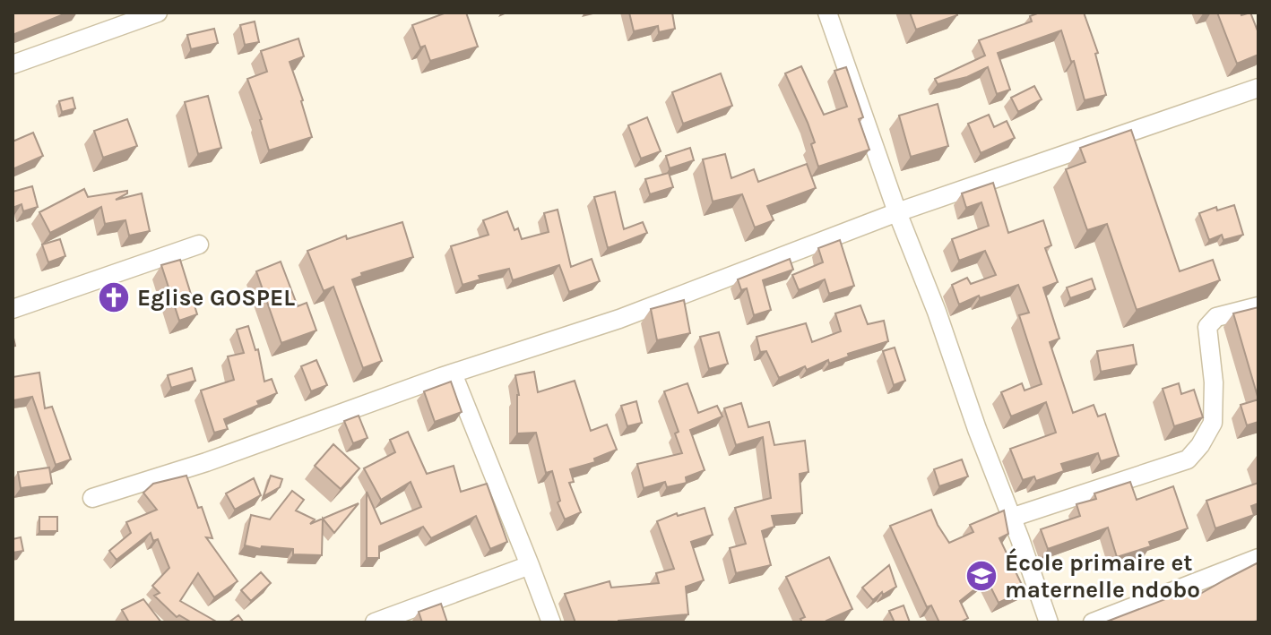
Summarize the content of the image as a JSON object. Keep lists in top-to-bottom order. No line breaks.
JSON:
{"places":{"church":["Eglise GOSPEL"],"school or university":["École primaire et maternelle ndobo"]}}
